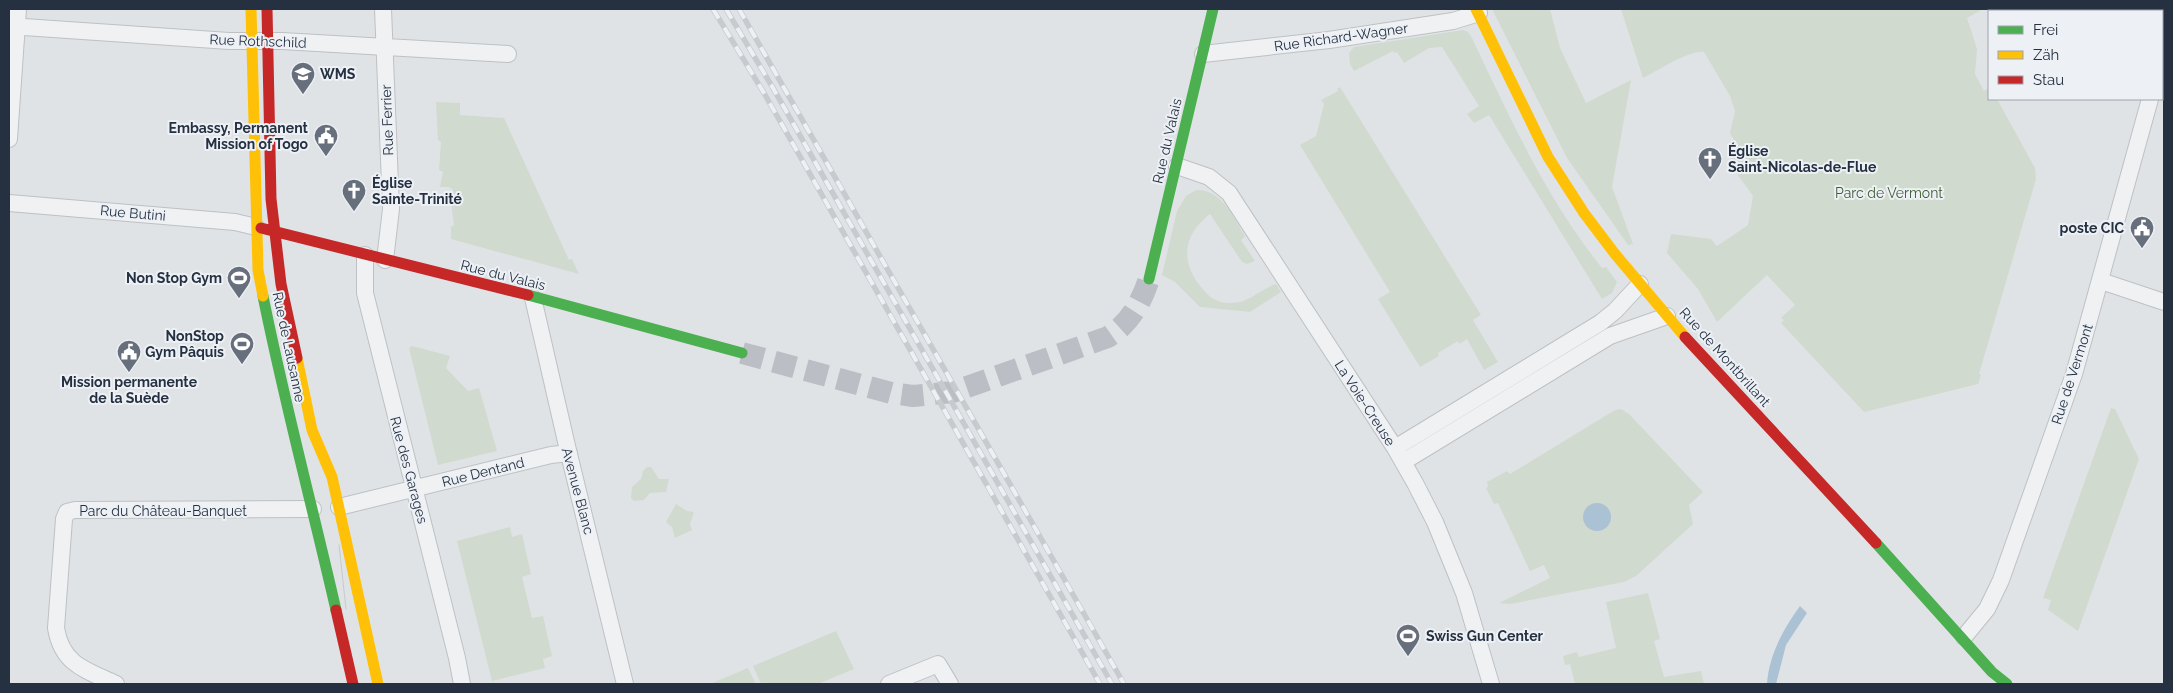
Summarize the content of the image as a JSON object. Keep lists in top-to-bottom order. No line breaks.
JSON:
{"streets":{"main road":["Rue du Valais","Rue de Lausanne","Rue de Montbrillant"],"street":["Rue Richard-Wagner","Rue Rothschild","Rue Ferrier","Rue Butini","Rue de Vermont","La Voie-Creuse","Rue des Garages","Rue Dentand","Avenue Blanc","Parc du Château-Banquet"]},"crossings":[["Rue Richard-Wagner","Rue du Valais"],["Rue Richard-Wagner","Rue de Montbrillant"],["Rue Rothschild","Rue Ferrier"],["Rue Rothschild","Rue de Lausanne"],["Rue Ferrier","Rue du Valais"],["Rue du Valais","Rue Butini"],["Rue du Valais","Rue de Lausanne"],["Rue du Valais","La Voie-Creuse"],["Rue du Valais","Rue des Garages"],["Rue du Valais","Avenue Blanc"],["Rue Butini","Rue de Lausanne"],["Rue de Lausanne","Parc du Château-Banquet"],["Rue de Montbrillant","Rue de Vermont"],["Rue des Garages","Rue Dentand"],["Rue Dentand","Avenue Blanc"]],"parks":["Parc de Vermont"],"places":{"school or university":["WMS"],"public building":["Embassy, Permanent Mission of Togo","poste CIC","Mission permanente de la Suède"],"church":["Église Saint-Nicolas-de-Flue","Église Sainte-Trinité"],"sports":["Non Stop Gym","NonStop Gym Pâquis","Swiss Gun Center"]},"legend":["Frei","Zäh","Stau"]}
